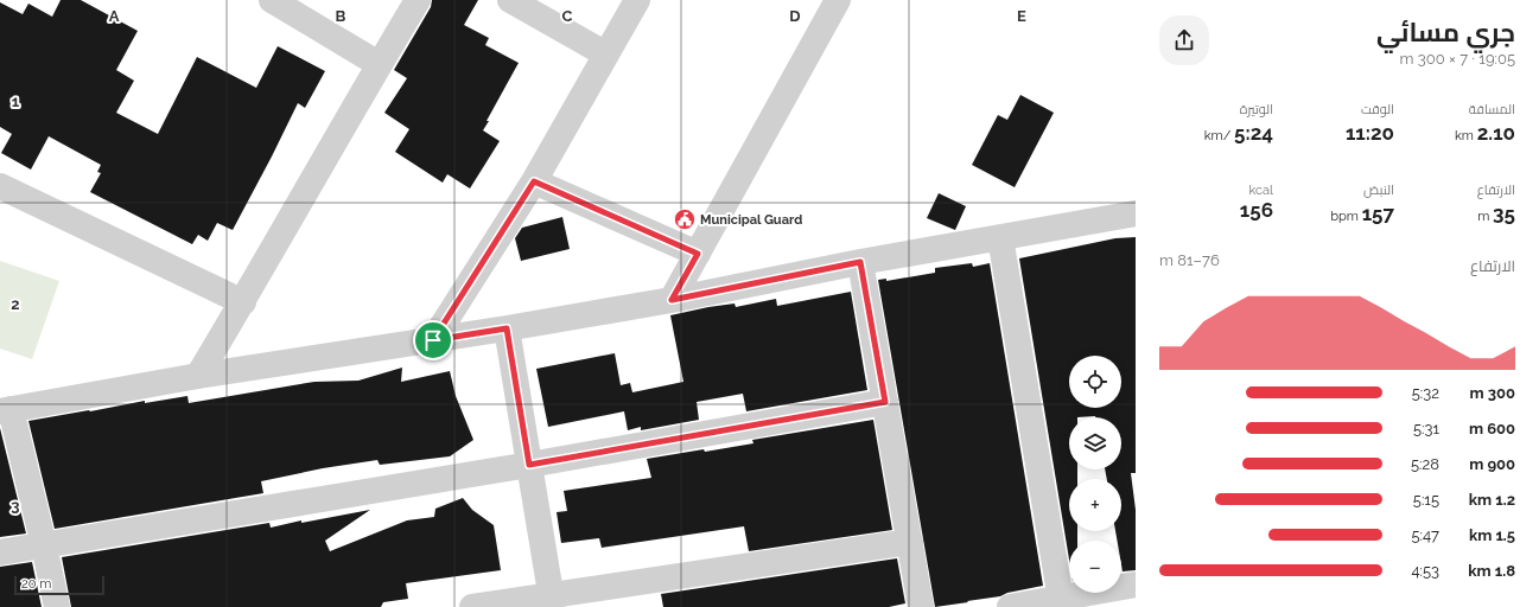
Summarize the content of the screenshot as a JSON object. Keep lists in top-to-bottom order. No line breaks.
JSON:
{"places":{"public building":["Municipal Guard"]},"scale_bar":"20 m","page":{"heading":["جري مسائي","19:05 · 7 × 300 m"],"stats":[["المسافة","2.10 km"],["الوقت","11:20"],["الوتيرة","5:24 /km"],["الارتفاع","35 m"],["النبض","157 bpm"],["kcal","156"]],"chart":["الارتفاع","76–81 m"],"map_buttons":["+","−"],"list":[{"name":"300 m","note":"5:32"},{"name":"600 m","note":"5:31"},{"name":"900 m","note":"5:28"},{"name":"1.2 km","note":"5:15"},{"name":"1.5 km","note":"5:47"},{"name":"1.8 km","note":"4:53"}],"scale":"20 m"},"grid":{"columns":["A","B","C","D","E"],"rows":["1","2","3"]}}
